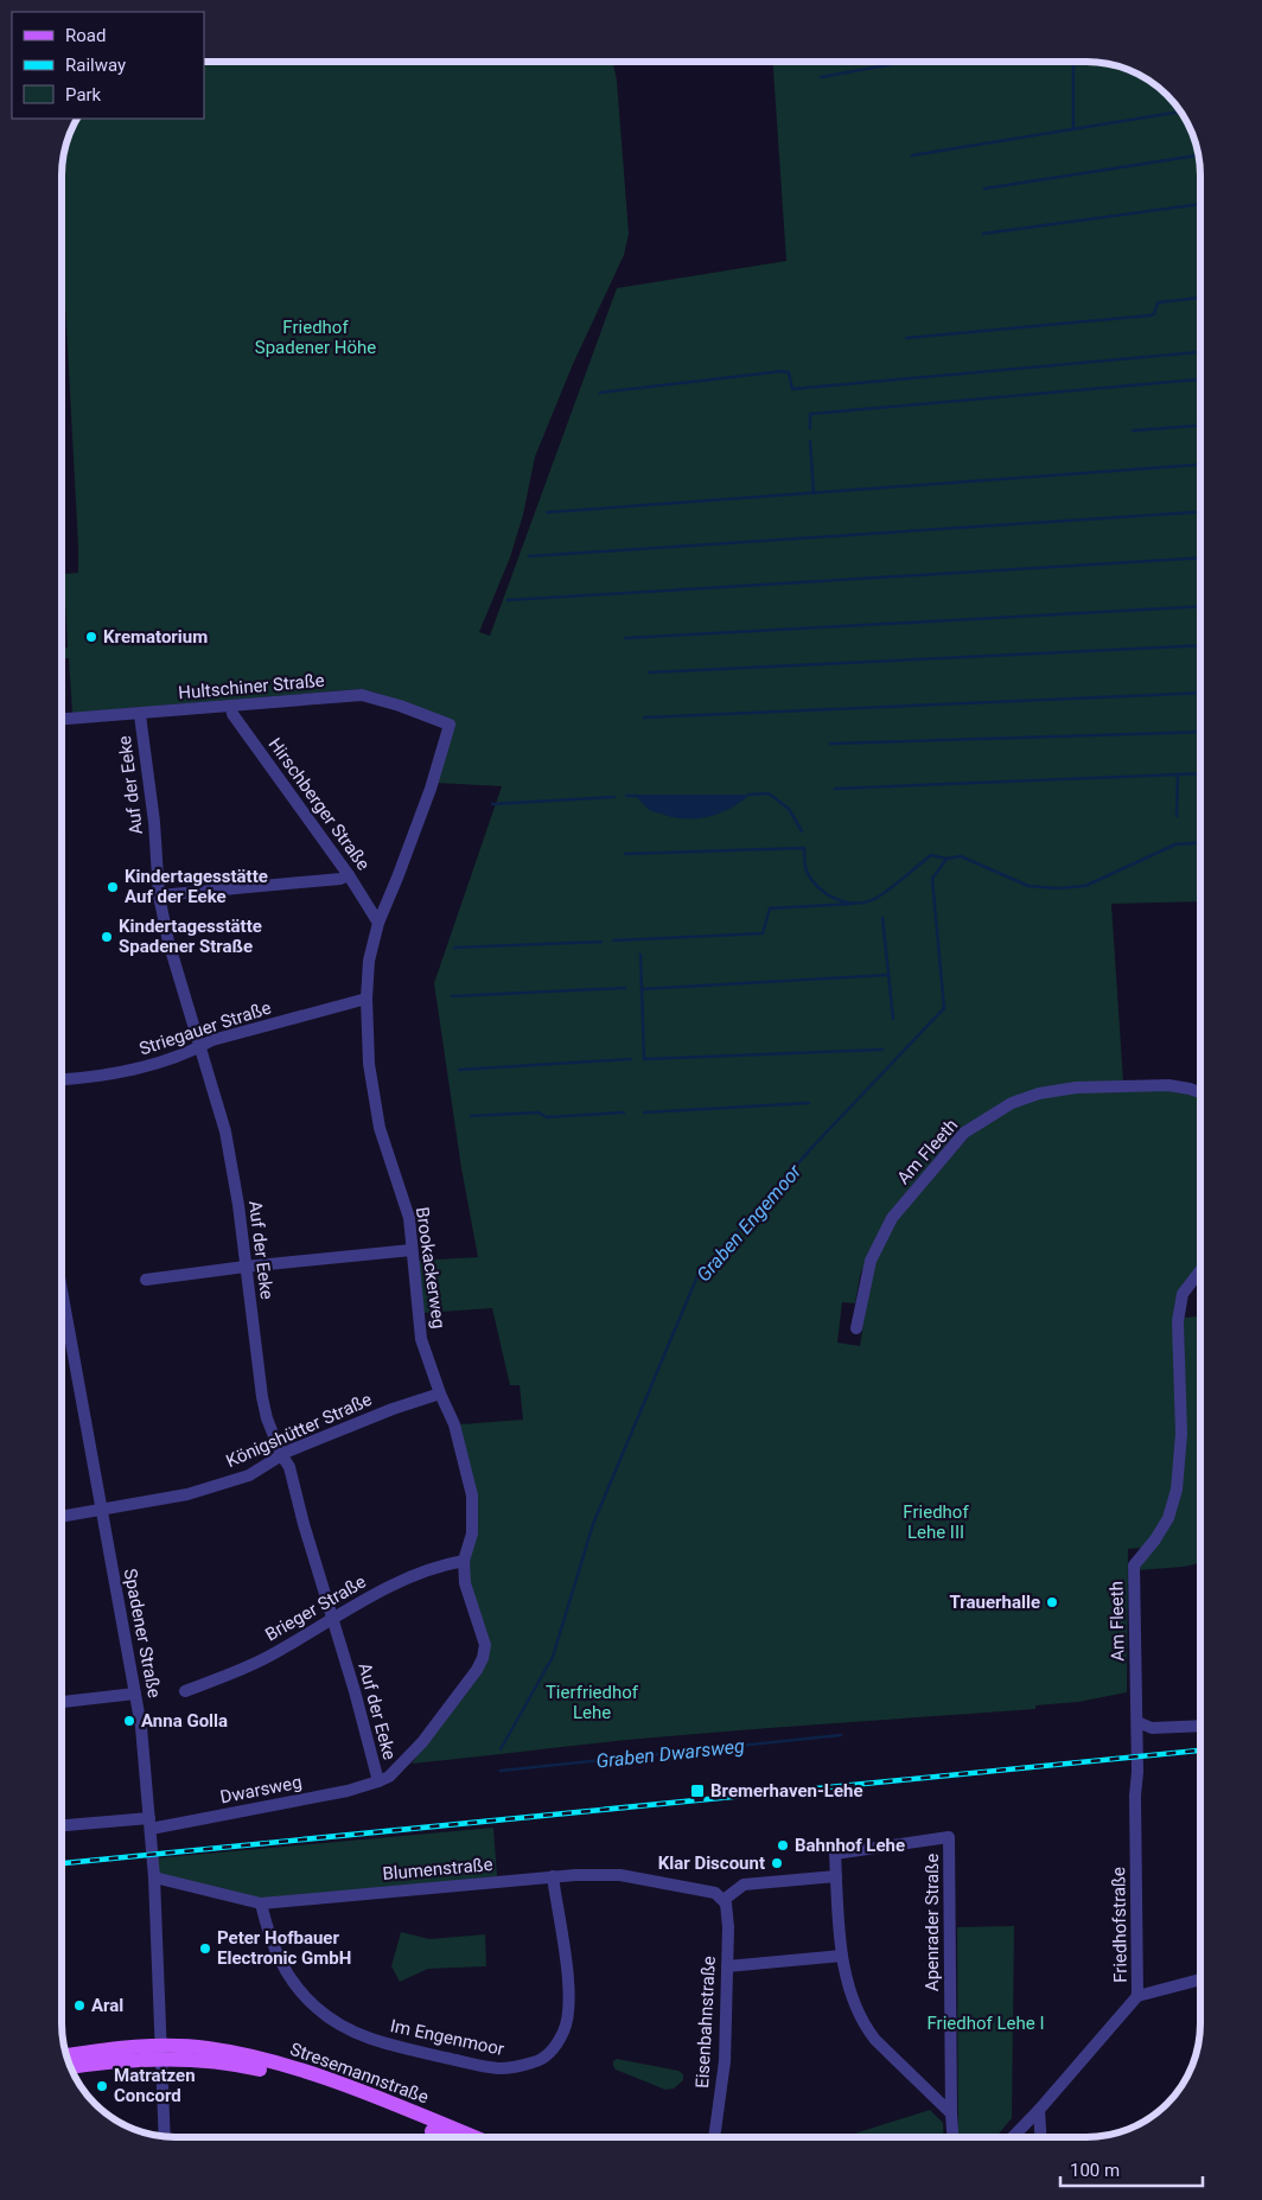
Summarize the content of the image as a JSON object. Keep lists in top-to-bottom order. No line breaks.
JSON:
{"streets":{"main road":["Stresemannstraße"],"street":["Hultschiner Straße","Auf der Eeke","Hirschberger Straße","Striegauer Straße","Am Fleeth","Brookackerweg","Königshütter Straße","Brieger Straße","Spadener Straße","Dwarsweg","Blumenstraße","Apenrader Straße","Friedhofstraße","Eisenbahnstraße","Im Engenmoor"]},"crossings":[["Hultschiner Straße","Auf der Eeke"],["Hultschiner Straße","Hirschberger Straße"],["Hultschiner Straße","Brookackerweg"],["Auf der Eeke","Striegauer Straße"],["Auf der Eeke","Brookackerweg"],["Auf der Eeke","Königshütter Straße"],["Auf der Eeke","Brieger Straße"],["Auf der Eeke","Dwarsweg"],["Hirschberger Straße","Brookackerweg"],["Striegauer Straße","Brookackerweg"],["Am Fleeth","Friedhofstraße"],["Brookackerweg","Königshütter Straße"],["Brookackerweg","Brieger Straße"],["Brookackerweg","Dwarsweg"],["Königshütter Straße","Spadener Straße"],["Spadener Straße","Dwarsweg"],["Spadener Straße","Blumenstraße"],["Spadener Straße","Stresemannstraße"],["Blumenstraße","Eisenbahnstraße"],["Blumenstraße","Im Engenmoor"]],"water":["Graben Engemoor","Graben Dwarsweg"],"parks":["Friedhof Spadener Höhe","Friedhof Lehe III","Tierfriedhof Lehe","Friedhof Lehe I"],"places":{"other":["Krematorium","Kindertagesstätte Auf der Eeke","Kindertagesstätte Spadener Straße","Trauerhalle","Anna Golla","Bahnhof Lehe","Klar Discount","Peter Hofbauer Electronic GmbH","Aral","Matratzen Concord"],"transit":["Bremerhaven-Lehe"]},"legend":["Road","Railway","Park"],"scale_bar":"100 m"}
